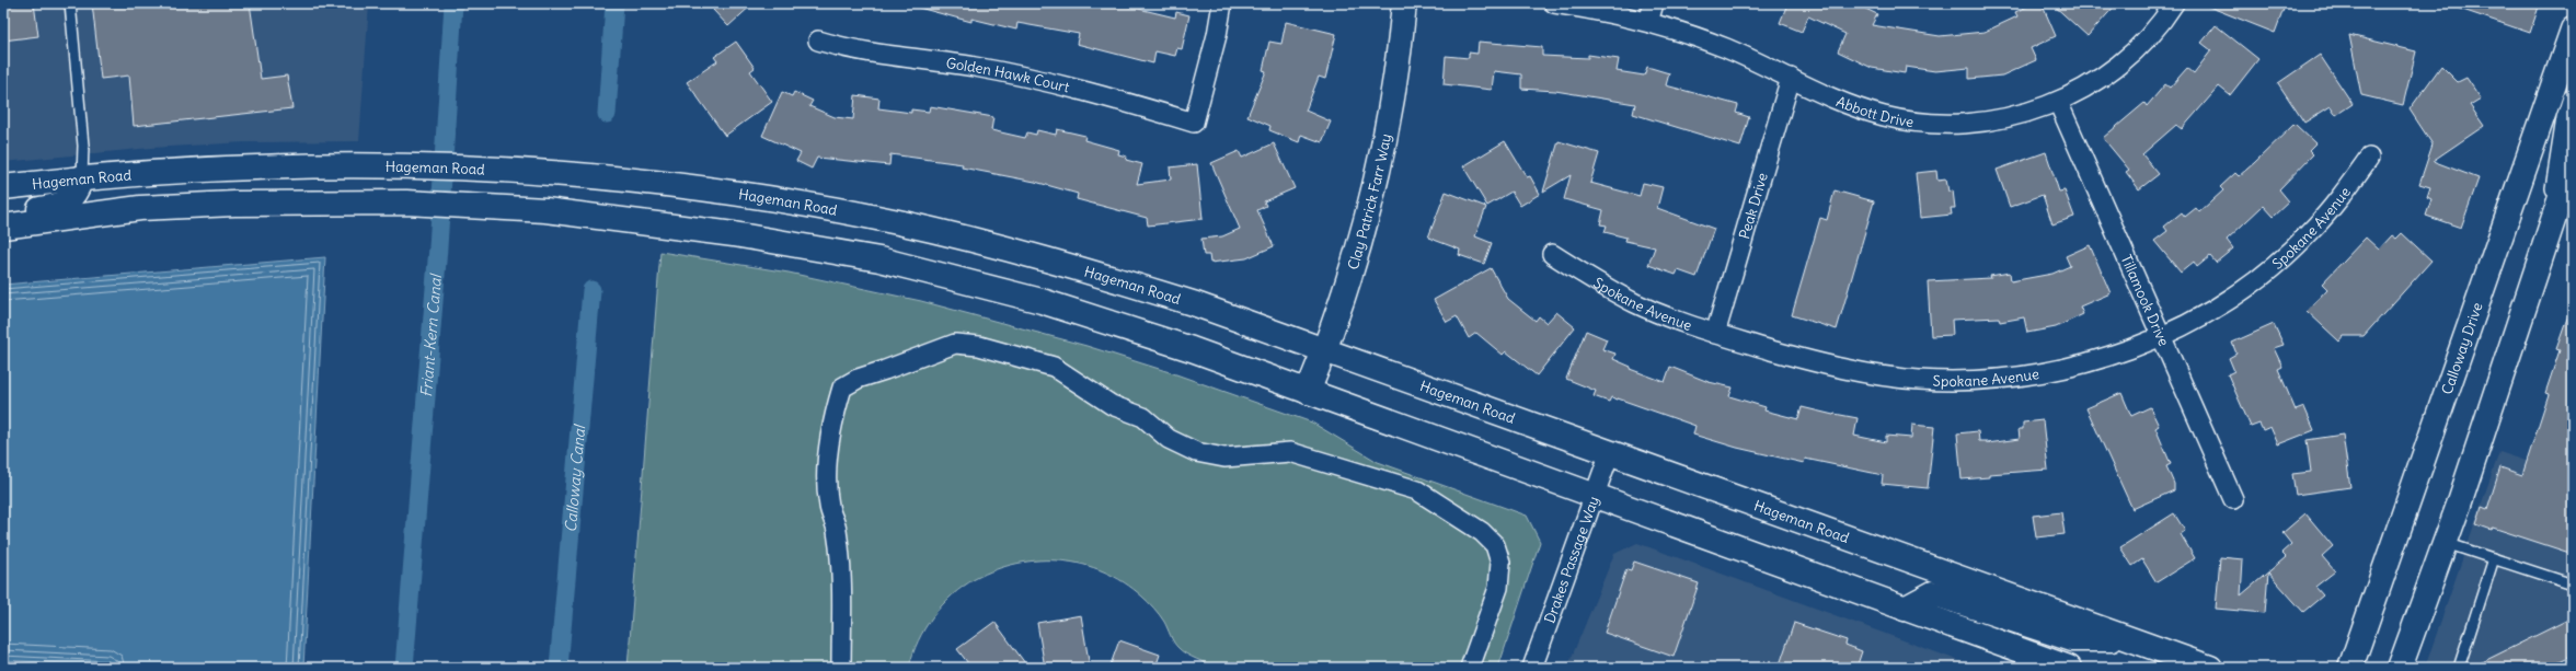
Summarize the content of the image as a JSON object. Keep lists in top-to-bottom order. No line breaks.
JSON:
{"streets":{"main road":["Hageman Road","Clay Patrick Farr Way","Calloway Drive"],"street":["Golden Hawk Court","Abbott Drive","Peak Drive","Spokane Avenue","Tillamook Drive","Drakes Passage Way"]},"crossings":[["Abbott Drive","Peak Drive"],["Abbott Drive","Tillamook Drive"],["Hageman Road","Clay Patrick Farr Way"],["Hageman Road","Drakes Passage Way"],["Peak Drive","Spokane Avenue"],["Spokane Avenue","Tillamook Drive"]],"water":["Friant-Kern Canal","Calloway Canal"]}
